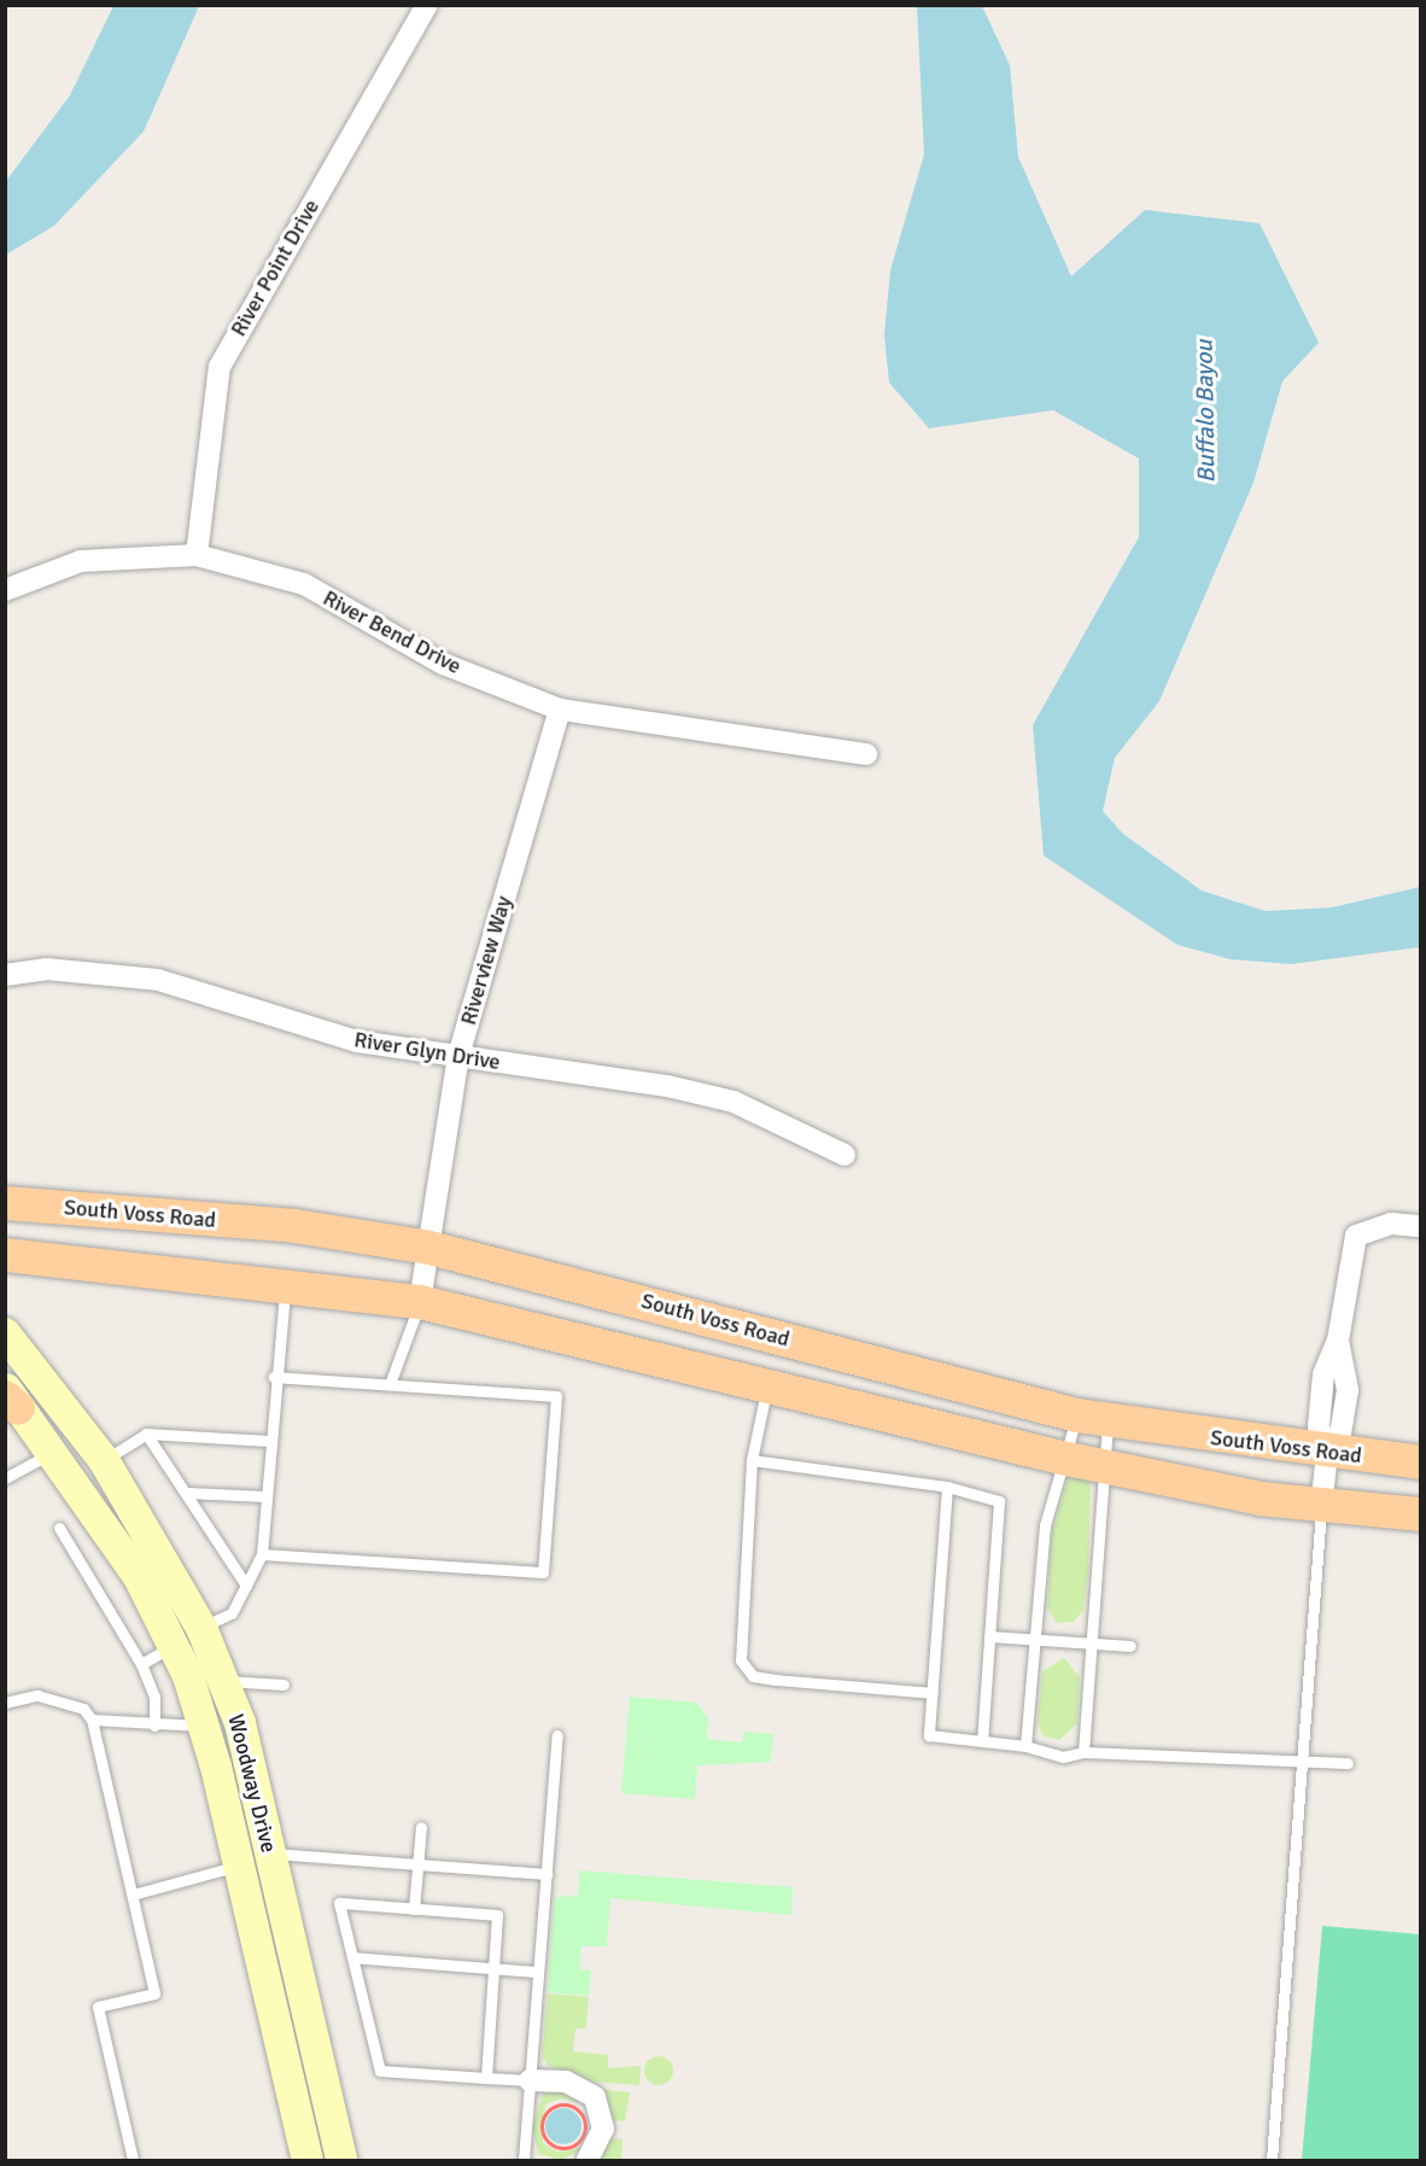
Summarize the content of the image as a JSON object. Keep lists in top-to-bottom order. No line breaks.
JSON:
{"streets":{"main road":["South Voss Road","Woodway Drive"],"street":["River Point Drive","River Bend Drive","Riverview Way","River Glyn Drive"]},"crossings":[["River Point Drive","River Bend Drive"],["River Bend Drive","Riverview Way"],["Riverview Way","River Glyn Drive"],["Riverview Way","South Voss Road"]],"water":["Buffalo Bayou"]}
